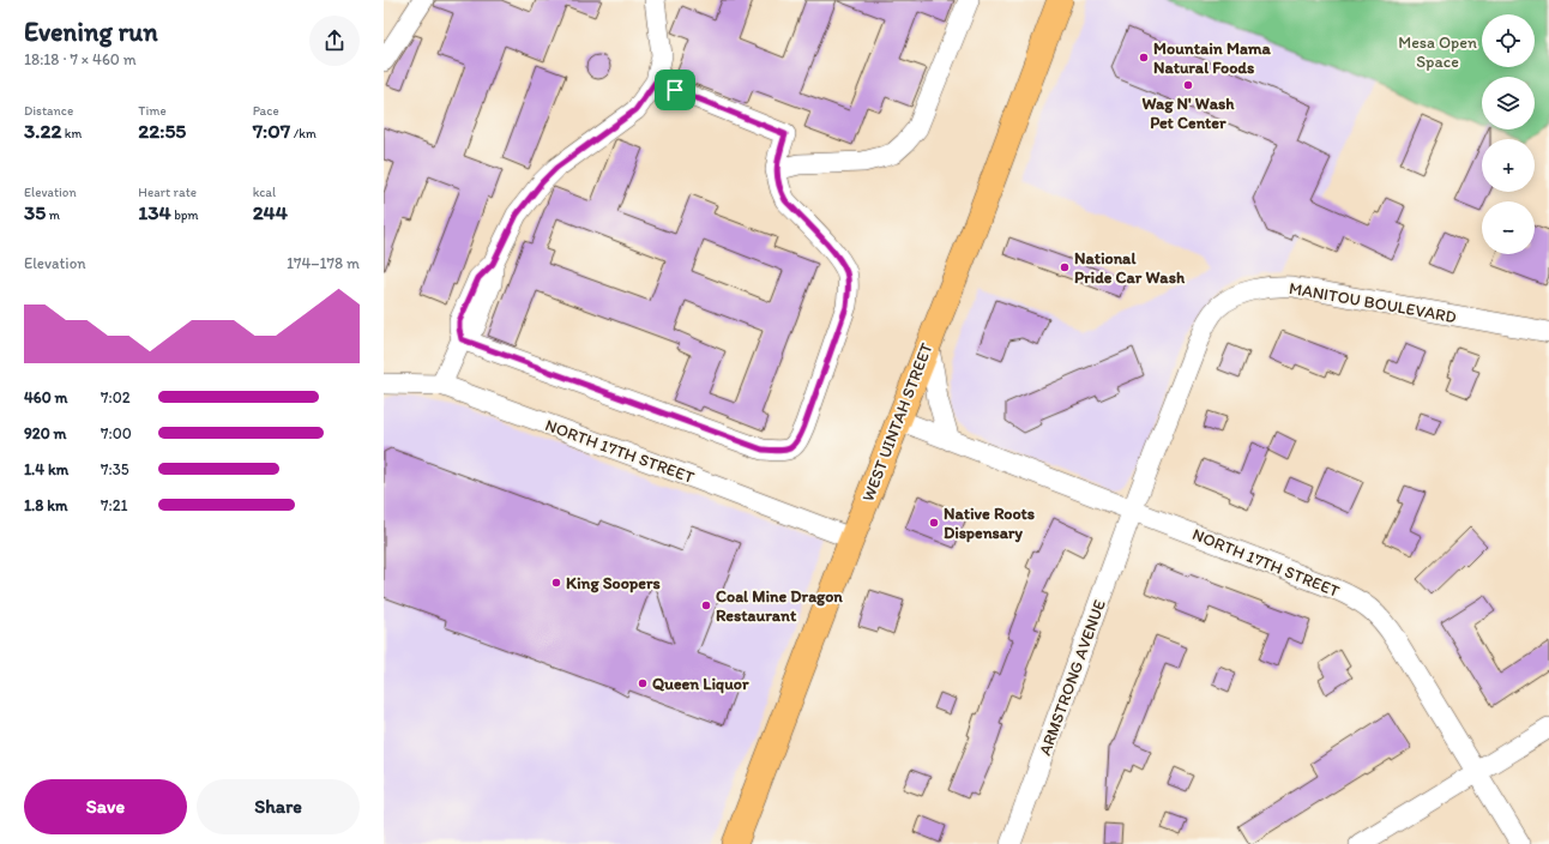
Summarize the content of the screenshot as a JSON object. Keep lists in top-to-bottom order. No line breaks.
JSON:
{"streets":{"main road":["WEST UINTAH STREET"],"street":["MANITOU BOULEVARD","NORTH 17TH STREET","ARMSTRONG AVENUE"]},"crossings":[["MANITOU BOULEVARD","NORTH 17TH STREET"],["MANITOU BOULEVARD","ARMSTRONG AVENUE"],["WEST UINTAH STREET","NORTH 17TH STREET"],["NORTH 17TH STREET","ARMSTRONG AVENUE"]],"parks":["Mesa Open Space"],"places":["Mountain Mama Natural Foods","Wag N' Wash Pet Center","National Pride Car Wash","Native Roots Dispensary","King Soopers","Coal Mine Dragon Restaurant","Queen Liquor"],"page":{"heading":["Evening run","18:18 · 7 × 460 m"],"map_buttons":["+","−"],"stats":[["Distance","3.22 km"],["Time","22:55"],["Pace","7:07 /km"],["Elevation","35 m"],["Heart rate","134 bpm"],["kcal","244"]],"chart":["Elevation","174–178 m"],"list":[{"name":"460 m","note":"7:02"},{"name":"920 m","note":"7:00"},{"name":"1.4 km","note":"7:35"},{"name":"1.8 km","note":"7:21"}],"buttons":["Save","Share"]}}
